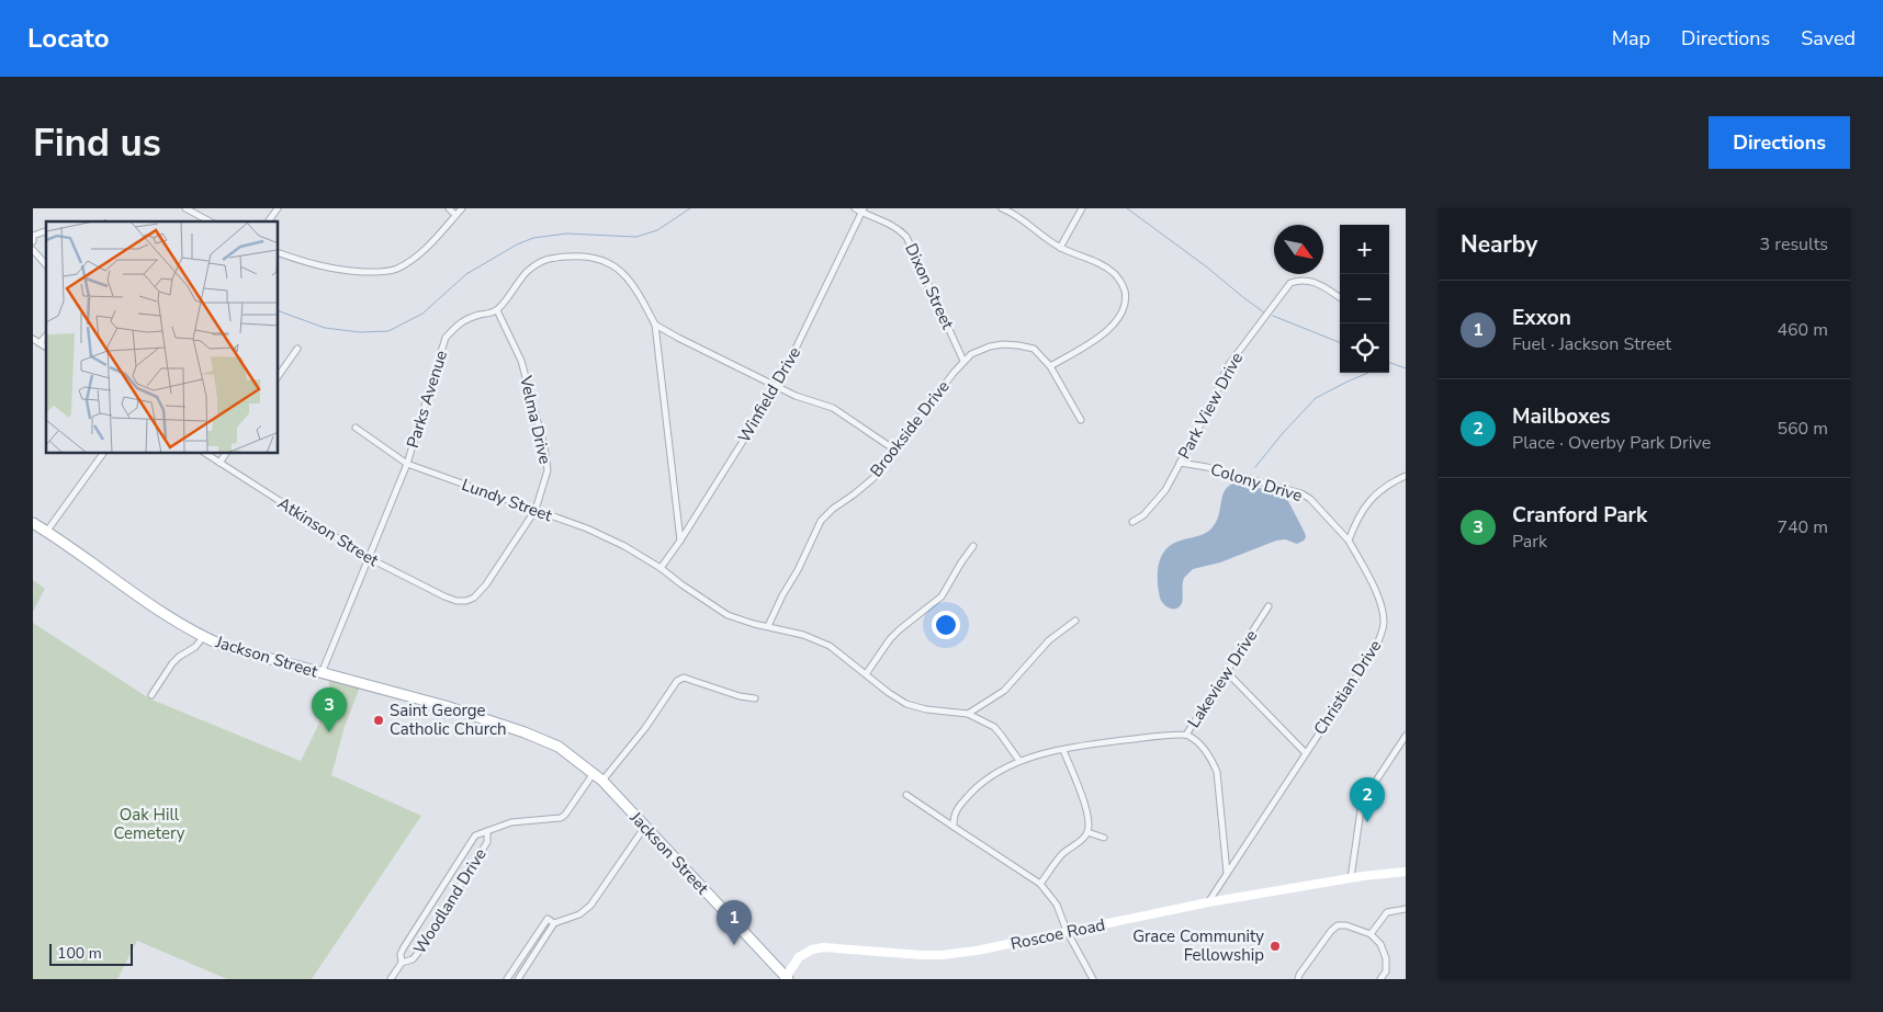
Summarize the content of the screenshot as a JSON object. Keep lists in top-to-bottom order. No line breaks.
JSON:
{"streets":{"main road":["Jackson Street","Roscoe Road"],"street":["Dixon Street","Winfield Drive","Parks Avenue","Park View Drive","Velma Drive","Brookside Drive","Colony Drive","Lundy Street","Atkinson Street","Lakeview Drive","Christian Drive","Woodland Drive"]},"crossings":[["Dixon Street","Winfield Drive"],["Dixon Street","Brookside Drive"],["Winfield Drive","Lundy Street"],["Parks Avenue","Velma Drive"],["Parks Avenue","Lundy Street"],["Parks Avenue","Atkinson Street"],["Parks Avenue","Jackson Street"],["Park View Drive","Colony Drive"],["Velma Drive","Lundy Street"],["Velma Drive","Atkinson Street"],["Brookside Drive","Lundy Street"],["Colony Drive","Christian Drive"],["Jackson Street","Woodland Drive"],["Jackson Street","Roscoe Road"],["Christian Drive","Roscoe Road"]],"parks":["Oak Hill Cemetery"],"places":["Saint George Catholic Church","Grace Community Fellowship"],"scale_bar":"100 m","north":"bottom right","page":{"header":"Locato","nav":["Map","Directions","Saved"],"buttons":"Directions","title":"Find us","heading":["Nearby","3 results"],"map_buttons":["+","−"],"list":[{"mark":"1","name":"Exxon","note":"Fuel · Jackson Street","value":"460 m"},{"mark":"2","name":"Mailboxes","note":"Place · Overby Park Drive","value":"560 m"},{"mark":"3","name":"Cranford Park","note":"Park","value":"740 m"}],"pins":["3","2","1"],"scale":"100 m"}}
